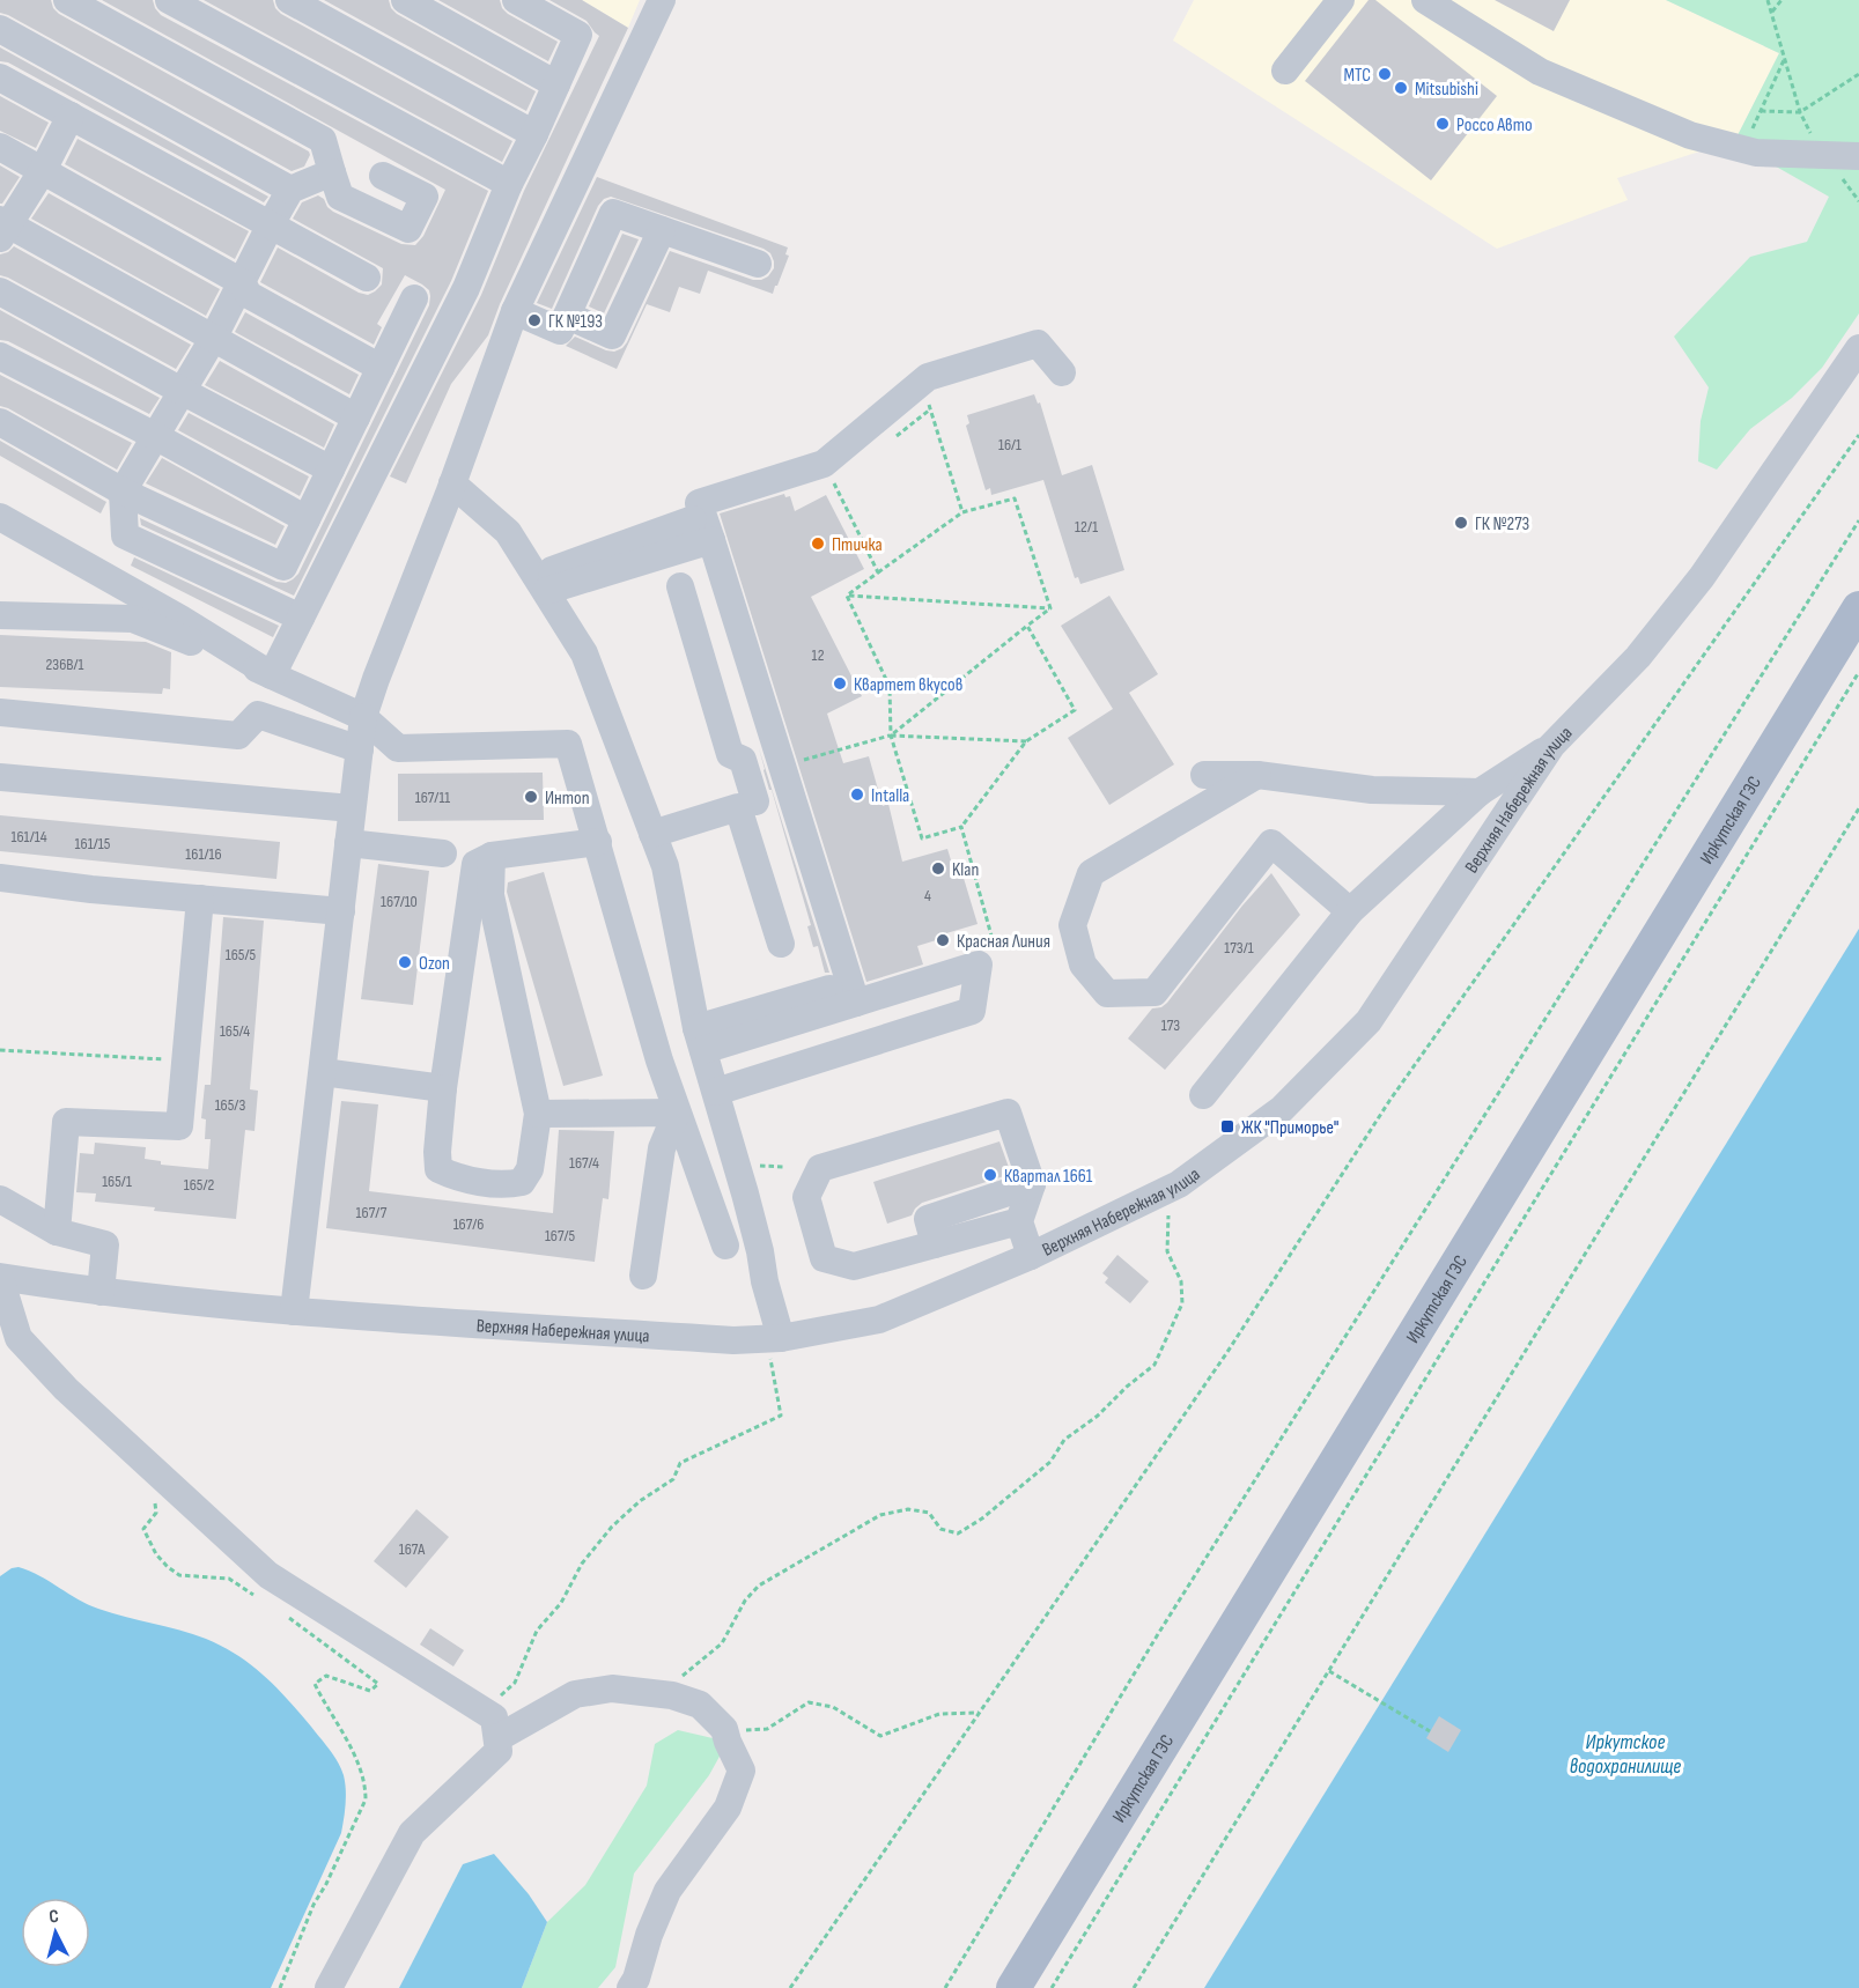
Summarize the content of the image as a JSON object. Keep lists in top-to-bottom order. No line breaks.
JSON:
{"streets":{"main road":["Иркутская ГЭС"],"street":["Верхняя Набережная улица"]},"water":["Иркутское водохранилище"],"places":{"other":["МТС","Mitsubishi","Россо Авто","ГК №193","ГК №273","Птичка","Квартет вкусов","Intalla","Интоп","Klan","Красная Линия","Ozon","Квартал 1661"],"transit":["ЖК \"Приморье\""]},"house_numbers":["16/1","12/1","12","236В/1","167/11","161/14","161/15","161/16","4","167/10","173/1","165/5","173","165/4","165/3","167/4","165/1","165/2","167/7","167/6","167/5","167А"],"north":"top"}
